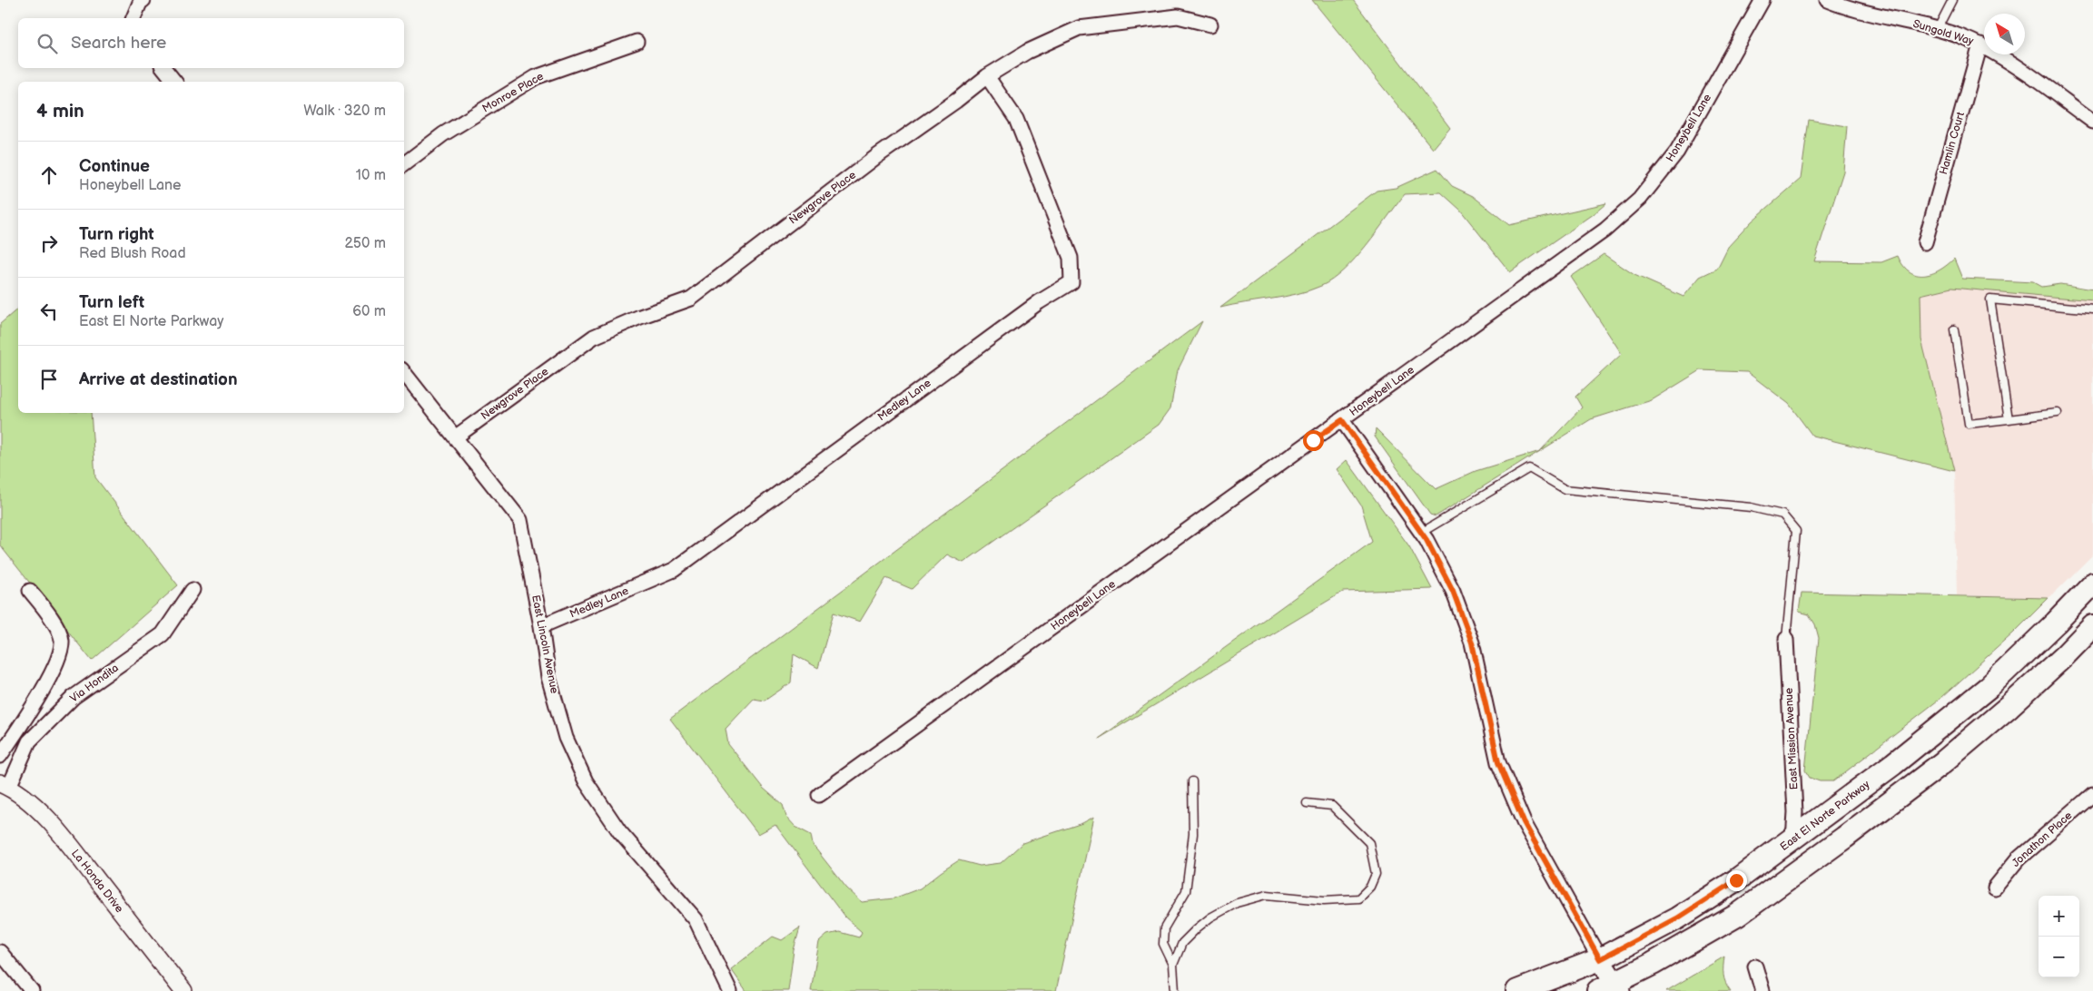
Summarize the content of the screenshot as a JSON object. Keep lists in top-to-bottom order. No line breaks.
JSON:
{"streets":{"main road":["East El Norte Parkway"],"street":["Sungold Way","Monroe Place","Honeybell Lane","Hamlin Court","Newgrove Place","Medley Lane","East Lincoln Avenue","Via Hondita","East Mission Avenue","Jonathon Place","La Honda Drive"]},"crossings":[["Sungold Way","Hamlin Court"],["Newgrove Place","Medley Lane"],["Newgrove Place","East Lincoln Avenue"],["Medley Lane","East Lincoln Avenue"],["Via Hondita","La Honda Drive"],["East Mission Avenue","East El Norte Parkway"]],"north":"top left","page":{"search":"Search here","heading":["4 min","Walk · 320 m"],"list":[["Continue","Honeybell Lane","10 m"],["Turn right","Red Blush Road","250 m"],["Turn left","East El Norte Parkway","60 m"],"Arrive at destination"],"map_buttons":["+","−"]}}
